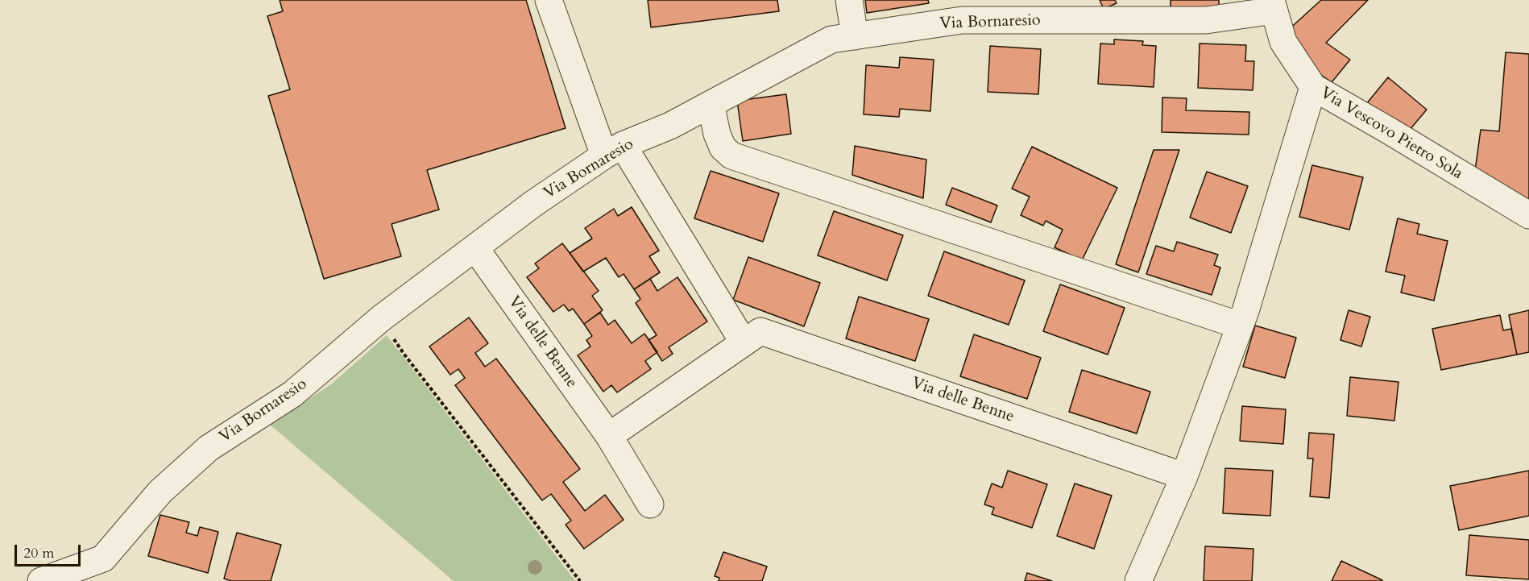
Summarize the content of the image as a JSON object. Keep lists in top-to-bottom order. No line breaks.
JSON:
{"streets":{"street":["Via Bornaresio","Via Vescovo Pietro Sola","Via delle Benne"]},"crossings":[["Via Bornaresio","Via Vescovo Pietro Sola"],["Via Bornaresio","Via delle Benne"]],"scale_bar":"20 m"}
